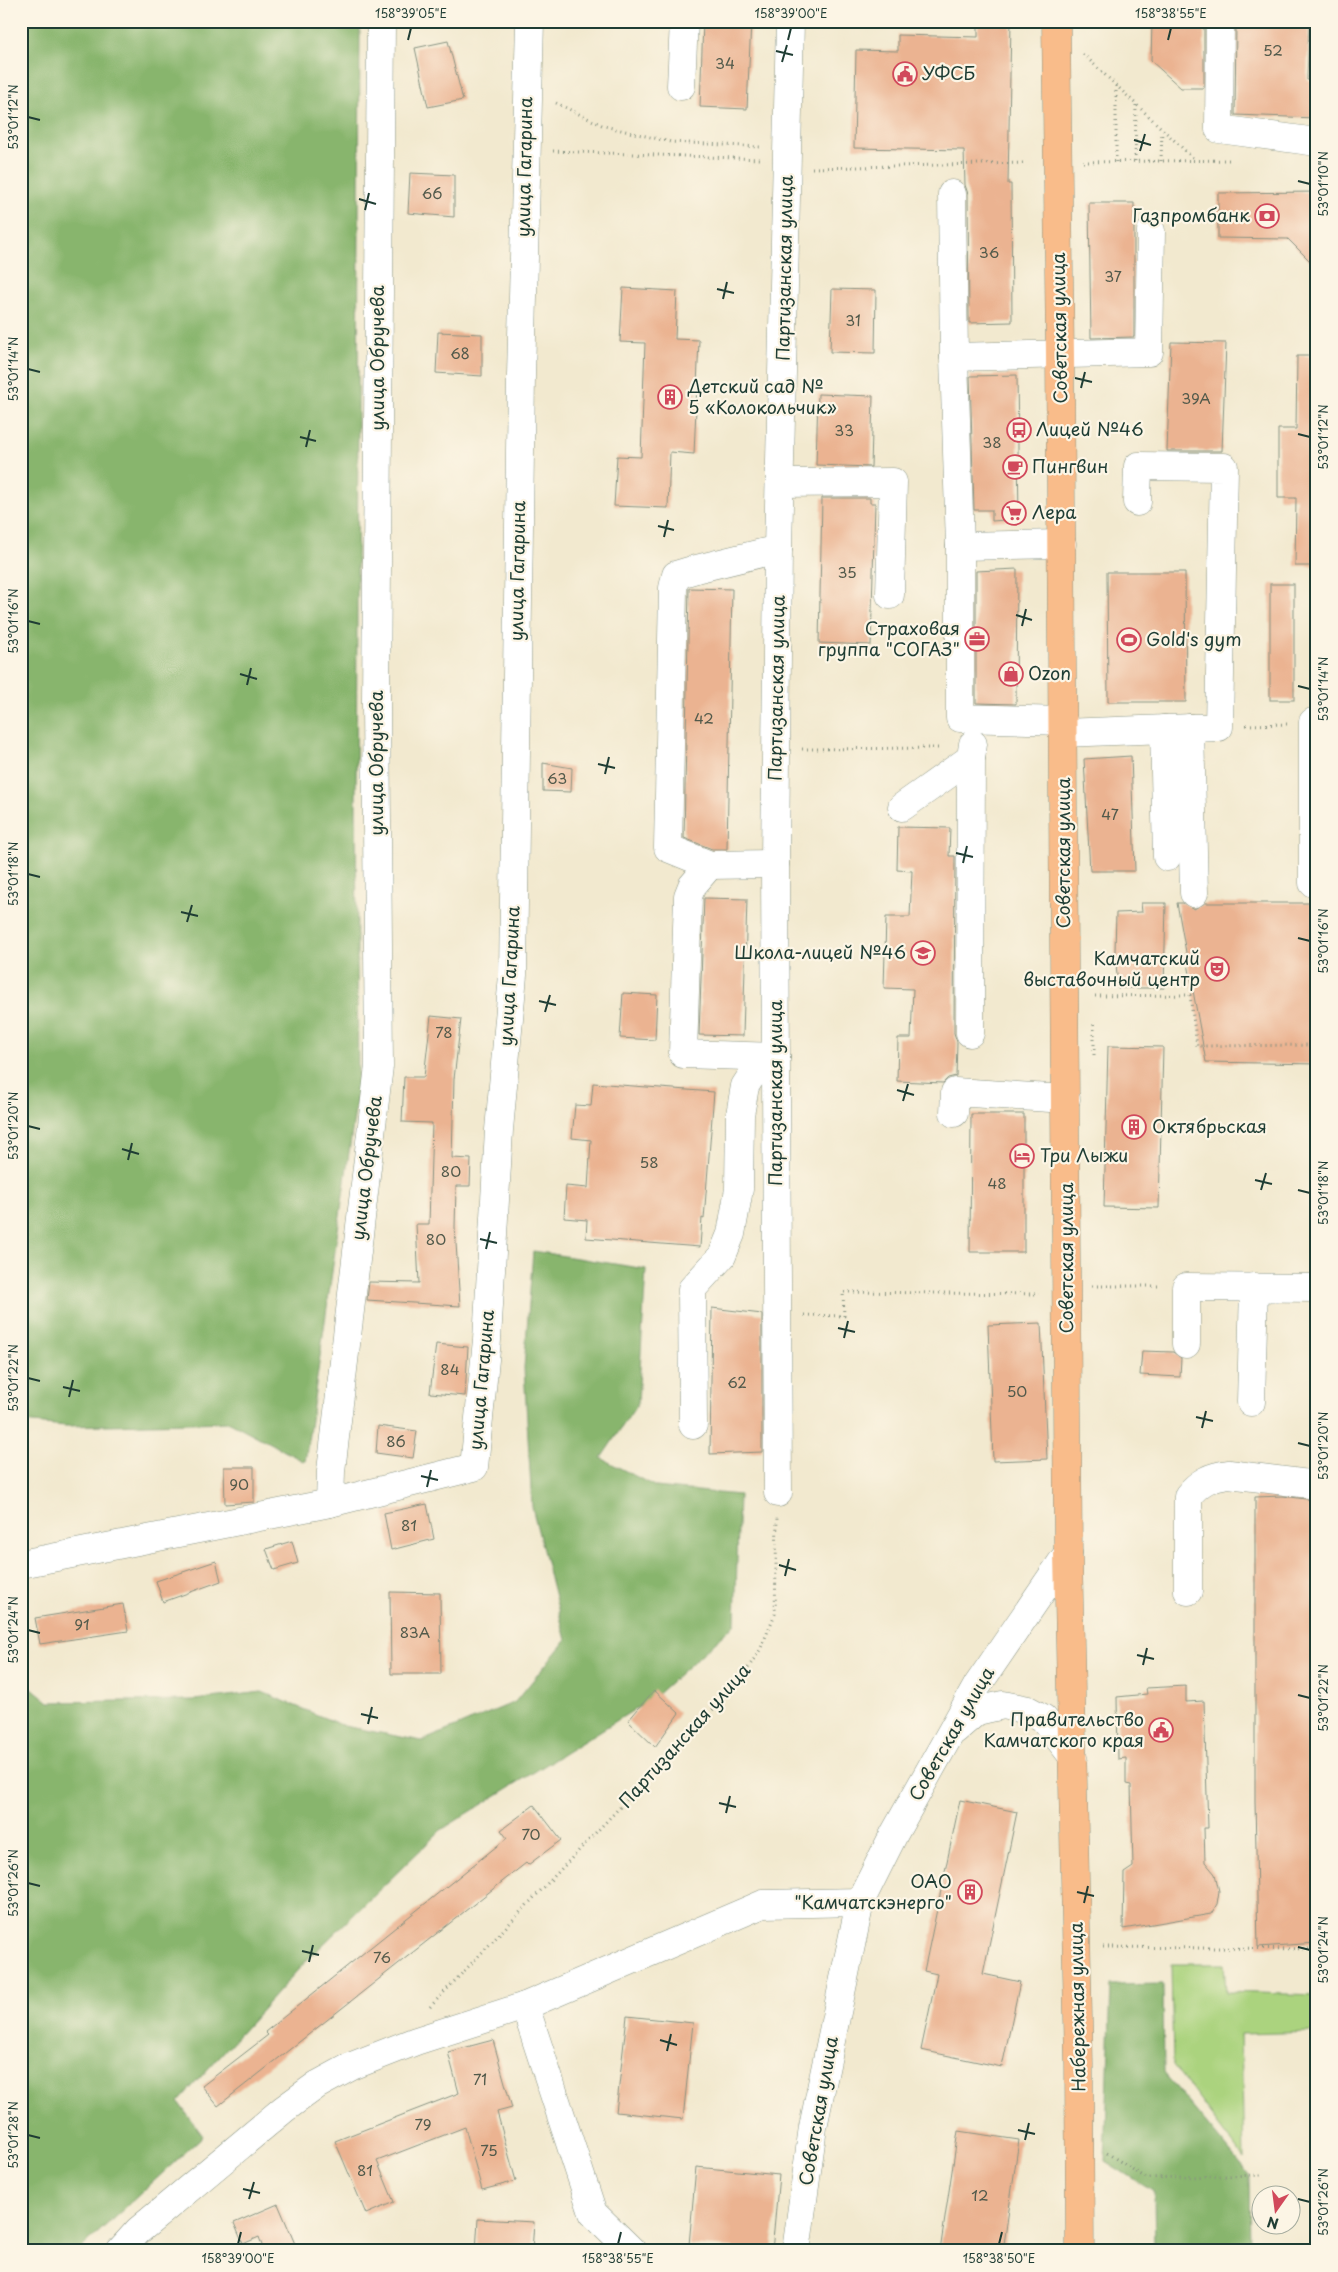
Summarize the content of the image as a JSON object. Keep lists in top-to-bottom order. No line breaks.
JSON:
{"streets":{"main road":["Советская улица","Набережная улица"],"street":["улица Гагарина","Партизанская улица","улица Обручева"]},"crossings":[["улица Гагарина","улица Обручева"],["Советская улица","Набережная улица"]],"places":{"public building":["УФСБ","Правительство Камчатского края"],"bank":["Газпромбанк"],"building":["Детский сад № 5 «Колокольчик»","Октябрьская","ОАО \"Камчатскэнерго\""],"bus stop":["Лицей №46"],"cafe":["Пингвин"],"supermarket":["Лера"],"office":["Страховая группа \"СОГАЗ\""],"sports":["Gold's gym"],"shop":["Ozon"],"school or university":["Школа-лицей №46"],"theatre":["Камчатский выставочный центр"],"hotel":["Три Лыжи"]},"house_numbers":["52","34","66","36","37","31","68","39А","33","38","35","42","63","47","78","58","80","48","80","84","62","50","86","90","81","91","83А","70","76","71","79","75","81","12"],"north":"bottom","coordinates":["158°39'05\"E","158°39'00\"E","158°38'55\"E","53°01'12\"N","53°01'10\"N","53°01'14\"N","53°01'16\"N","53°01'18\"N","53°01'20\"N","53°01'22\"N","53°01'24\"N","53°01'26\"N","53°01'28\"N","158°38'50\"E"]}
